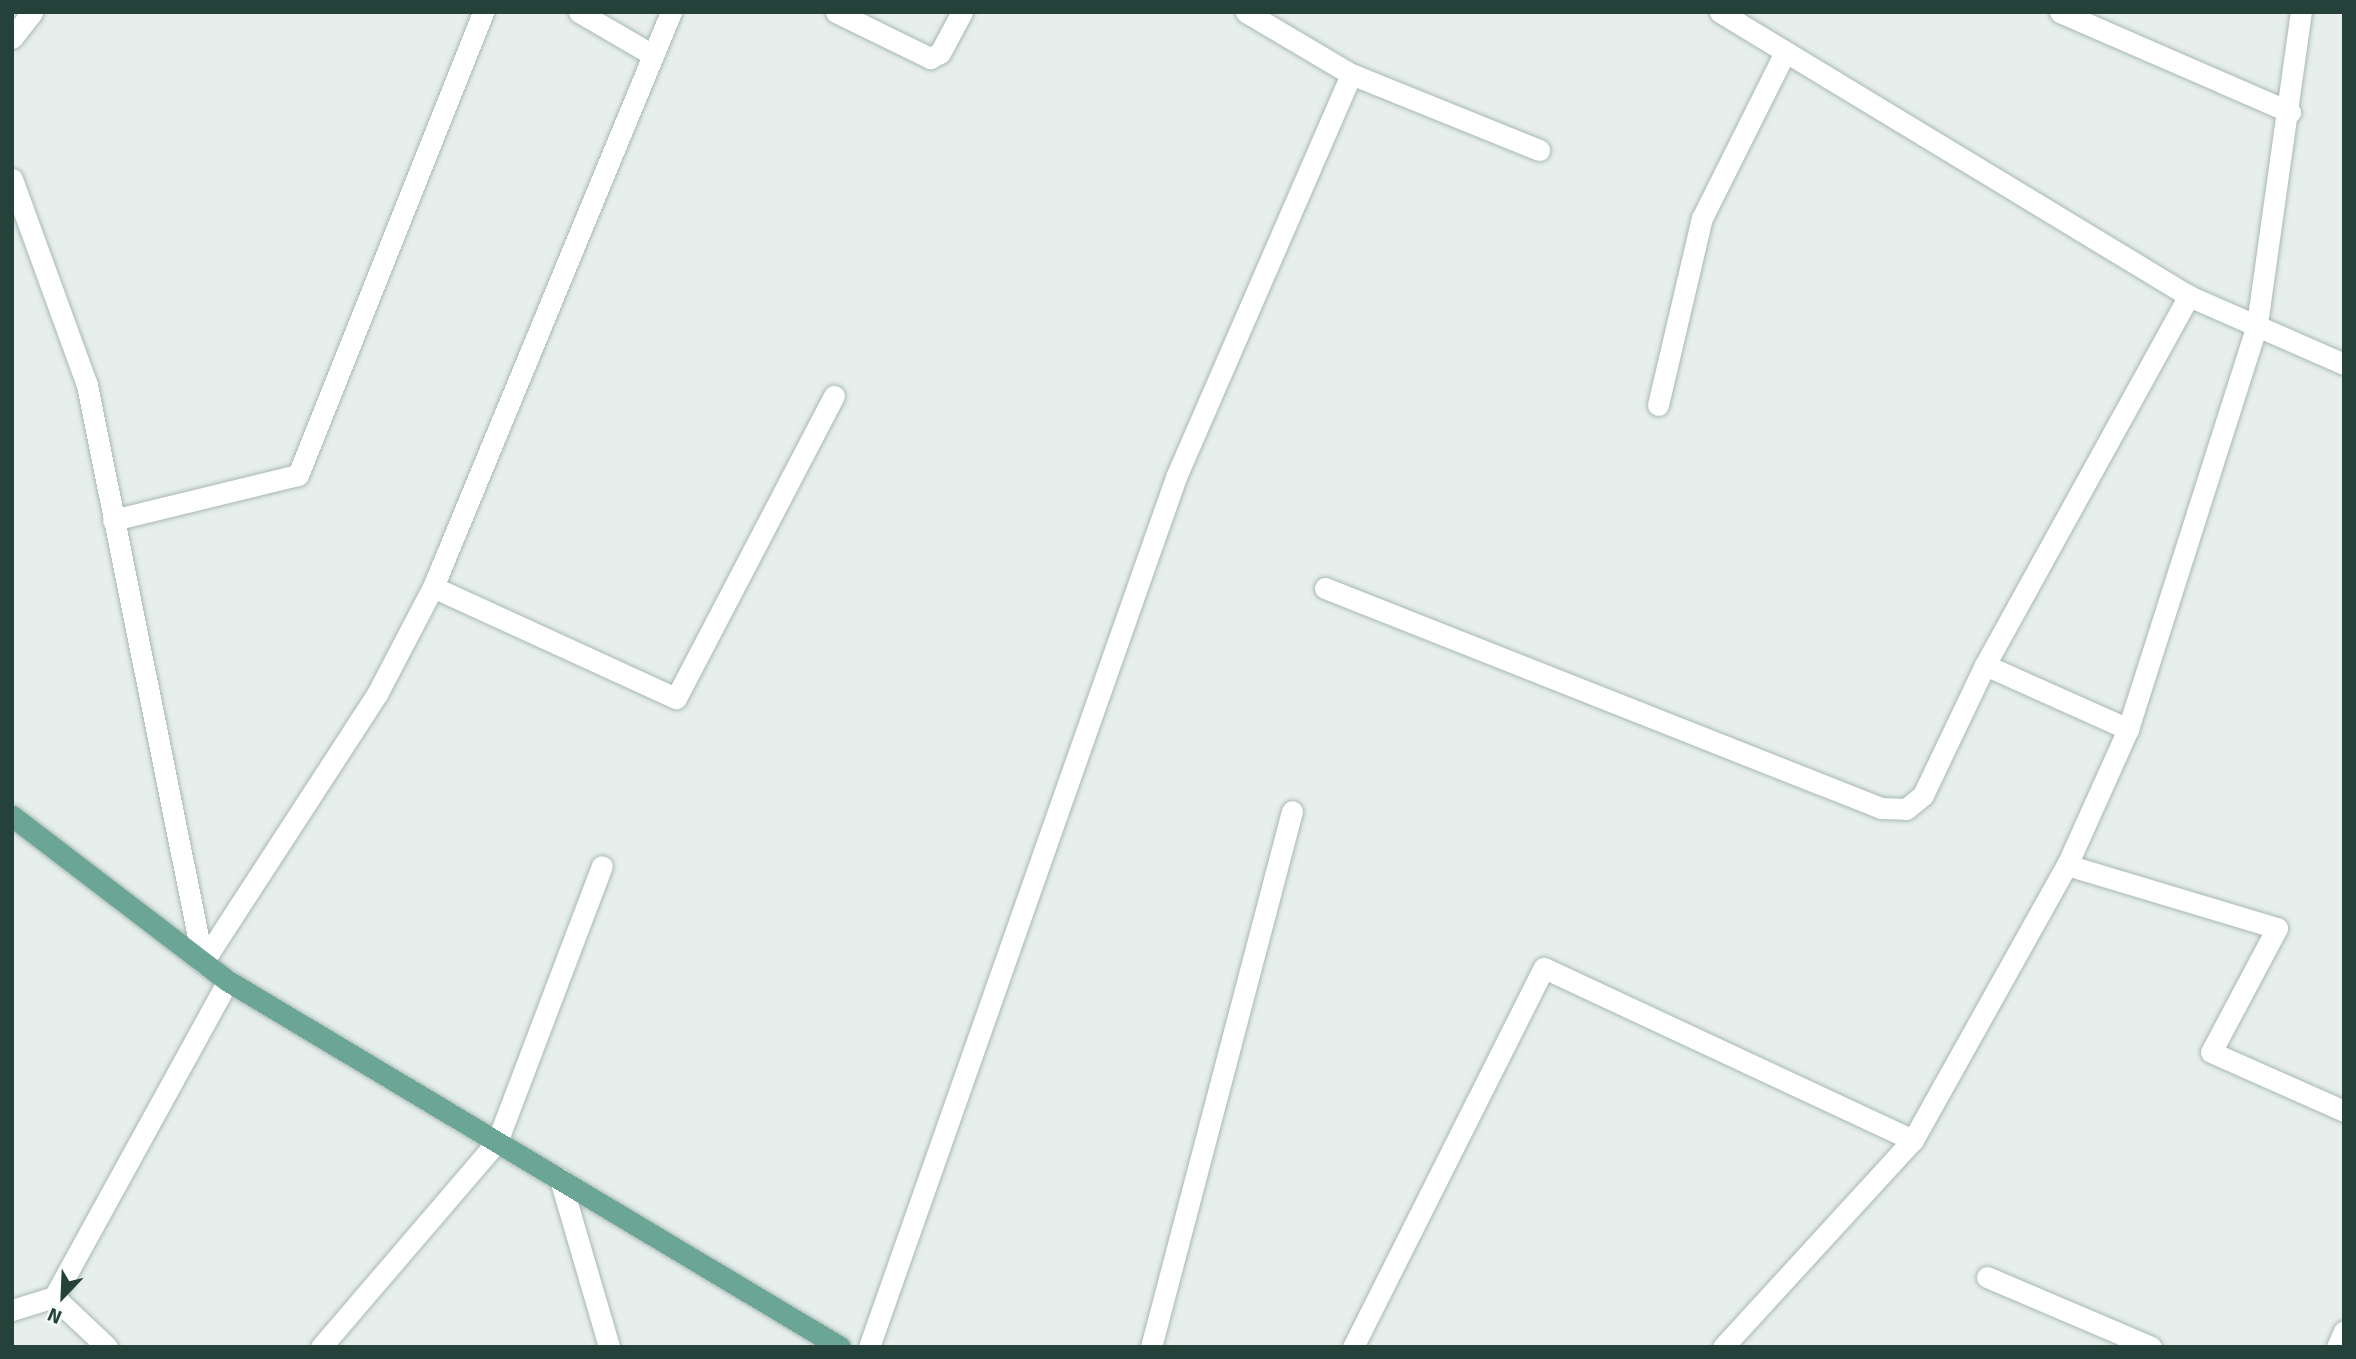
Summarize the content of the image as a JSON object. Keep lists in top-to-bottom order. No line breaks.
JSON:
{"north":"bottom left"}
